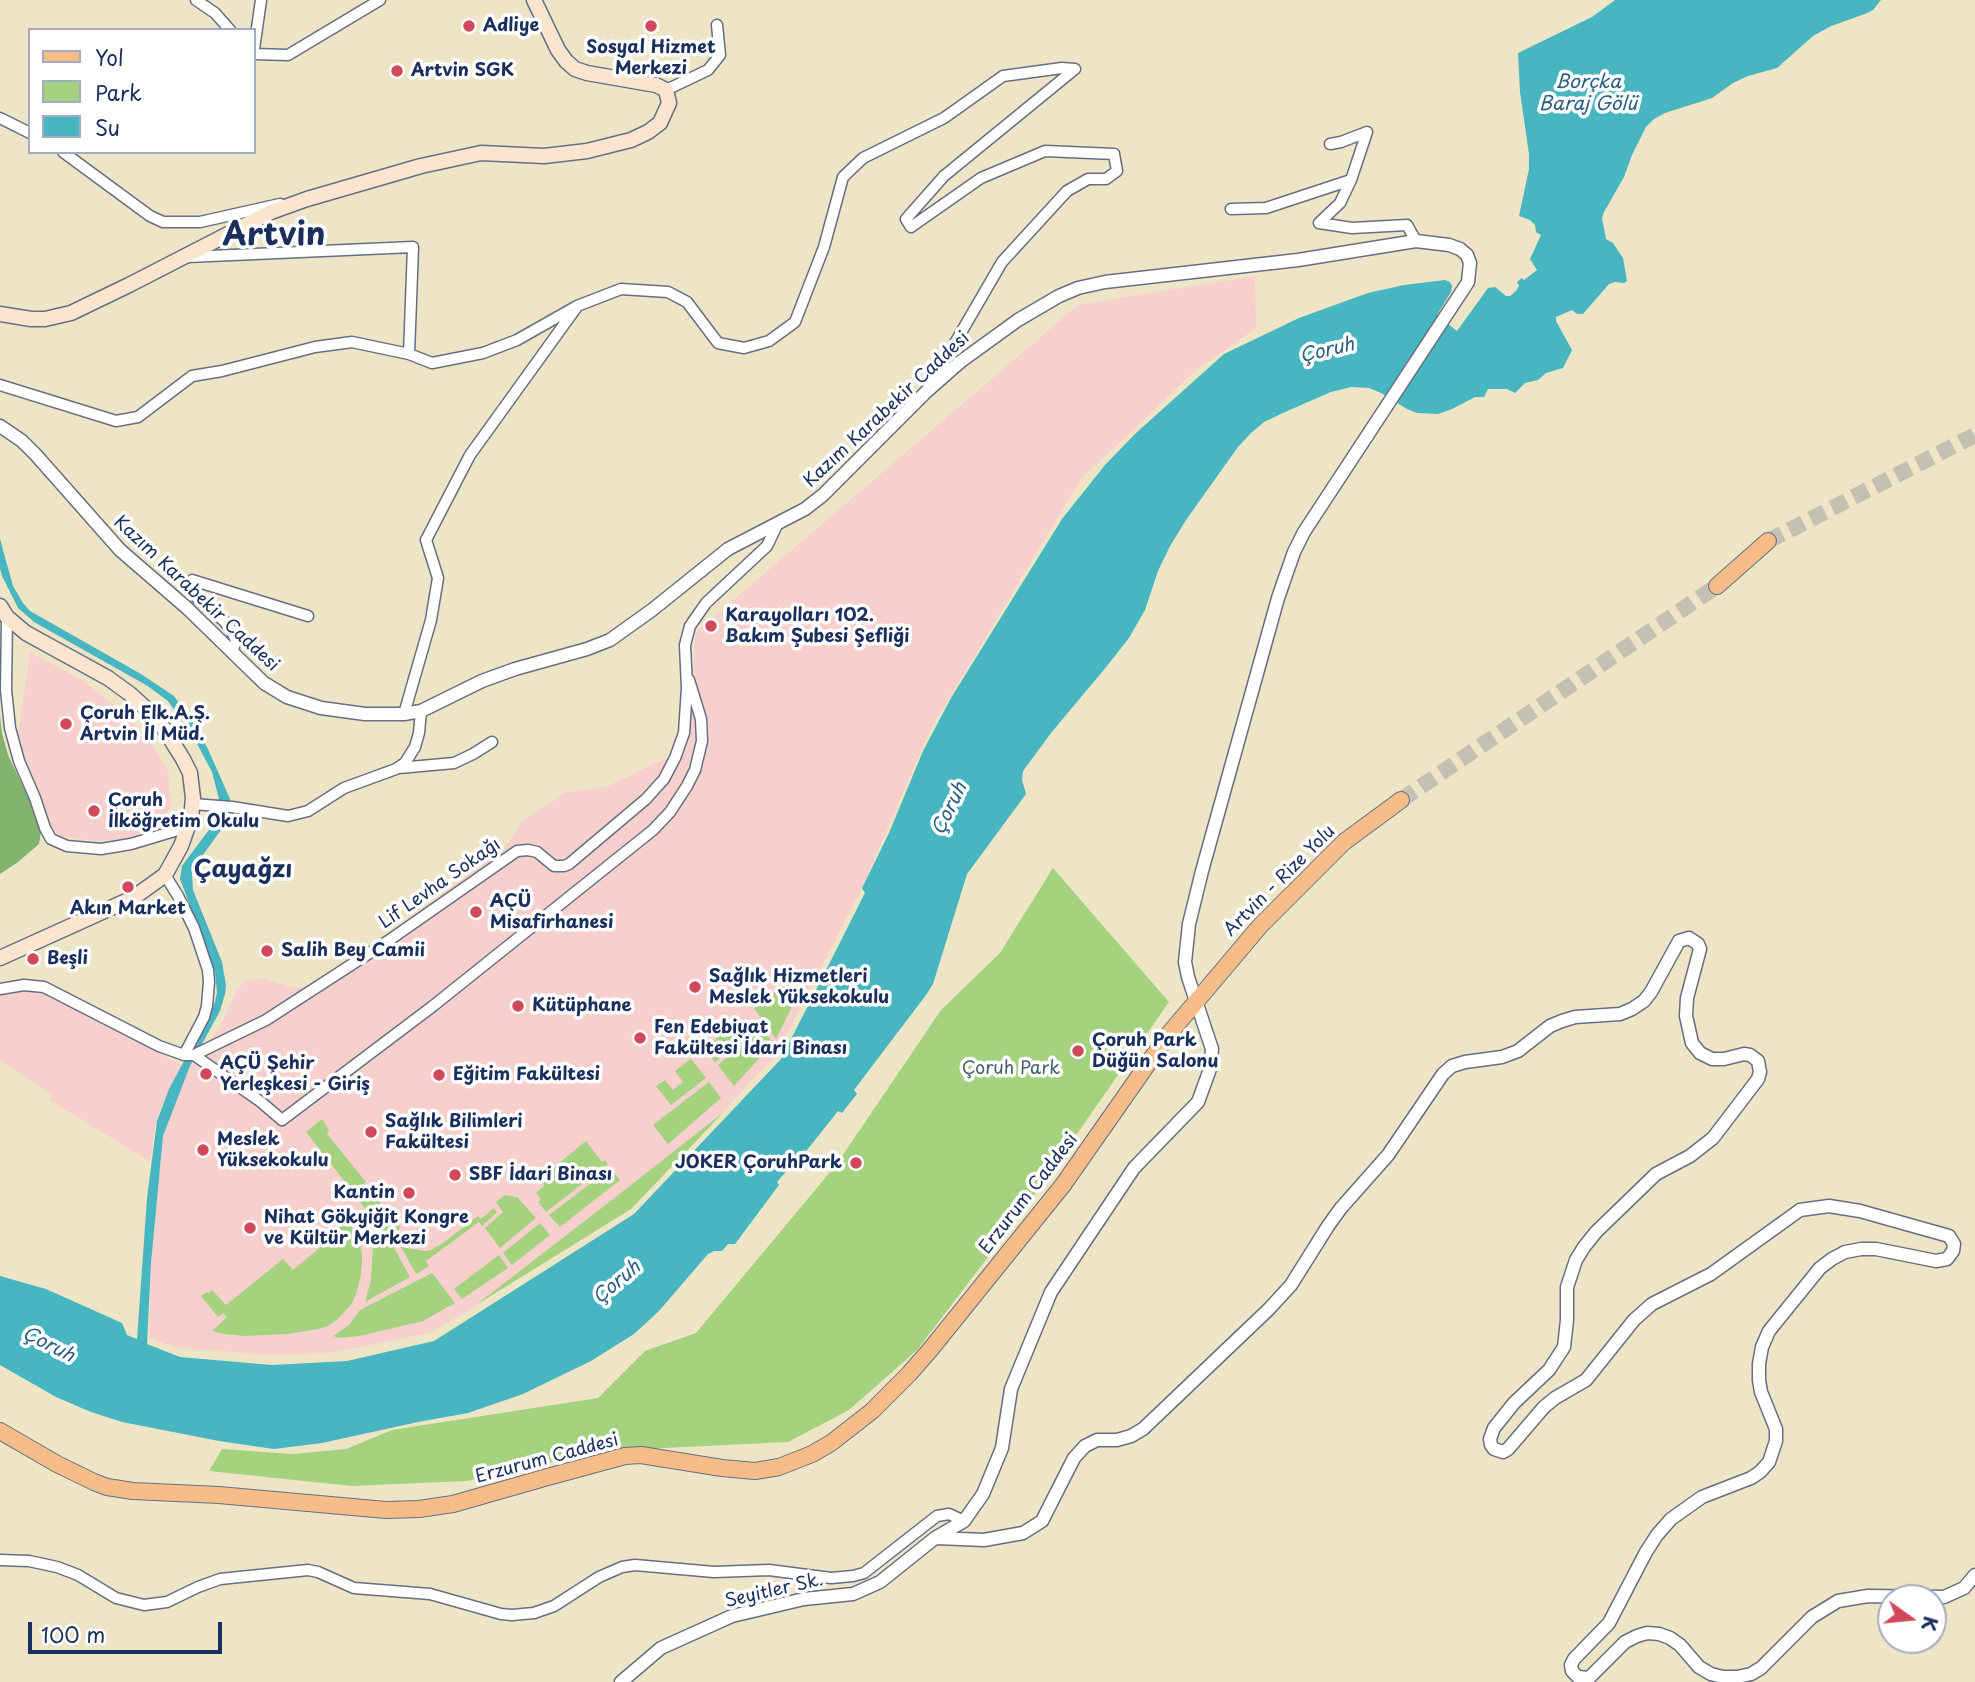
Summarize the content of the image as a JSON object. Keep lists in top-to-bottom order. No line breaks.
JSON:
{"streets":{"main road":["Artvin - Rize Yolu","Erzurum Caddesi"],"street":["Kazım Karabekir Caddesi","Lif Levha Sokağı","Seyitler Sk."]},"crossings":[["Kazım Karabekir Caddesi","Artvin - Rize Yolu"],["Kazım Karabekir Caddesi","Lif Levha Sokağı"],["Kazım Karabekir Caddesi","Erzurum Caddesi"],["Kazım Karabekir Caddesi","Seyitler Sk."],["Artvin - Rize Yolu","Erzurum Caddesi"]],"districts":["Artvin","Çayağzı"],"water":["Borçka Baraj Gölü","Çoruh"],"parks":["Çoruh Park"],"places":["Adliye","Sosyal Hizmet Merkezi","Artvin SGK","Karayolları 102. Bakım Şubesi Şefliği","Çoruh Elk.A.Ş. Artvin İl Müd.","Çoruh İlköğretim Okulu","Akın Market","AÇÜ Misafirhanesi","Salih Bey Camii","Beşli","Sağlık Hizmetleri Meslek Yüksekokulu","Kütüphane","Fen Edebiyat Fakültesi İdari Binası","Çoruh Park Düğün Salonu","AÇÜ Şehir Yerleşkesi - Giriş","Eğitim Fakültesi","Sağlık Bilimleri Fakültesi","Meslek Yüksekokulu","JOKER ÇoruhPark","SBF İdari Binası","Kantin","Nihat Gökyiğit Kongre ve Kültür Merkezi"],"legend":["Yol","Park","Su"],"scale_bar":"100 m","north":"right"}
